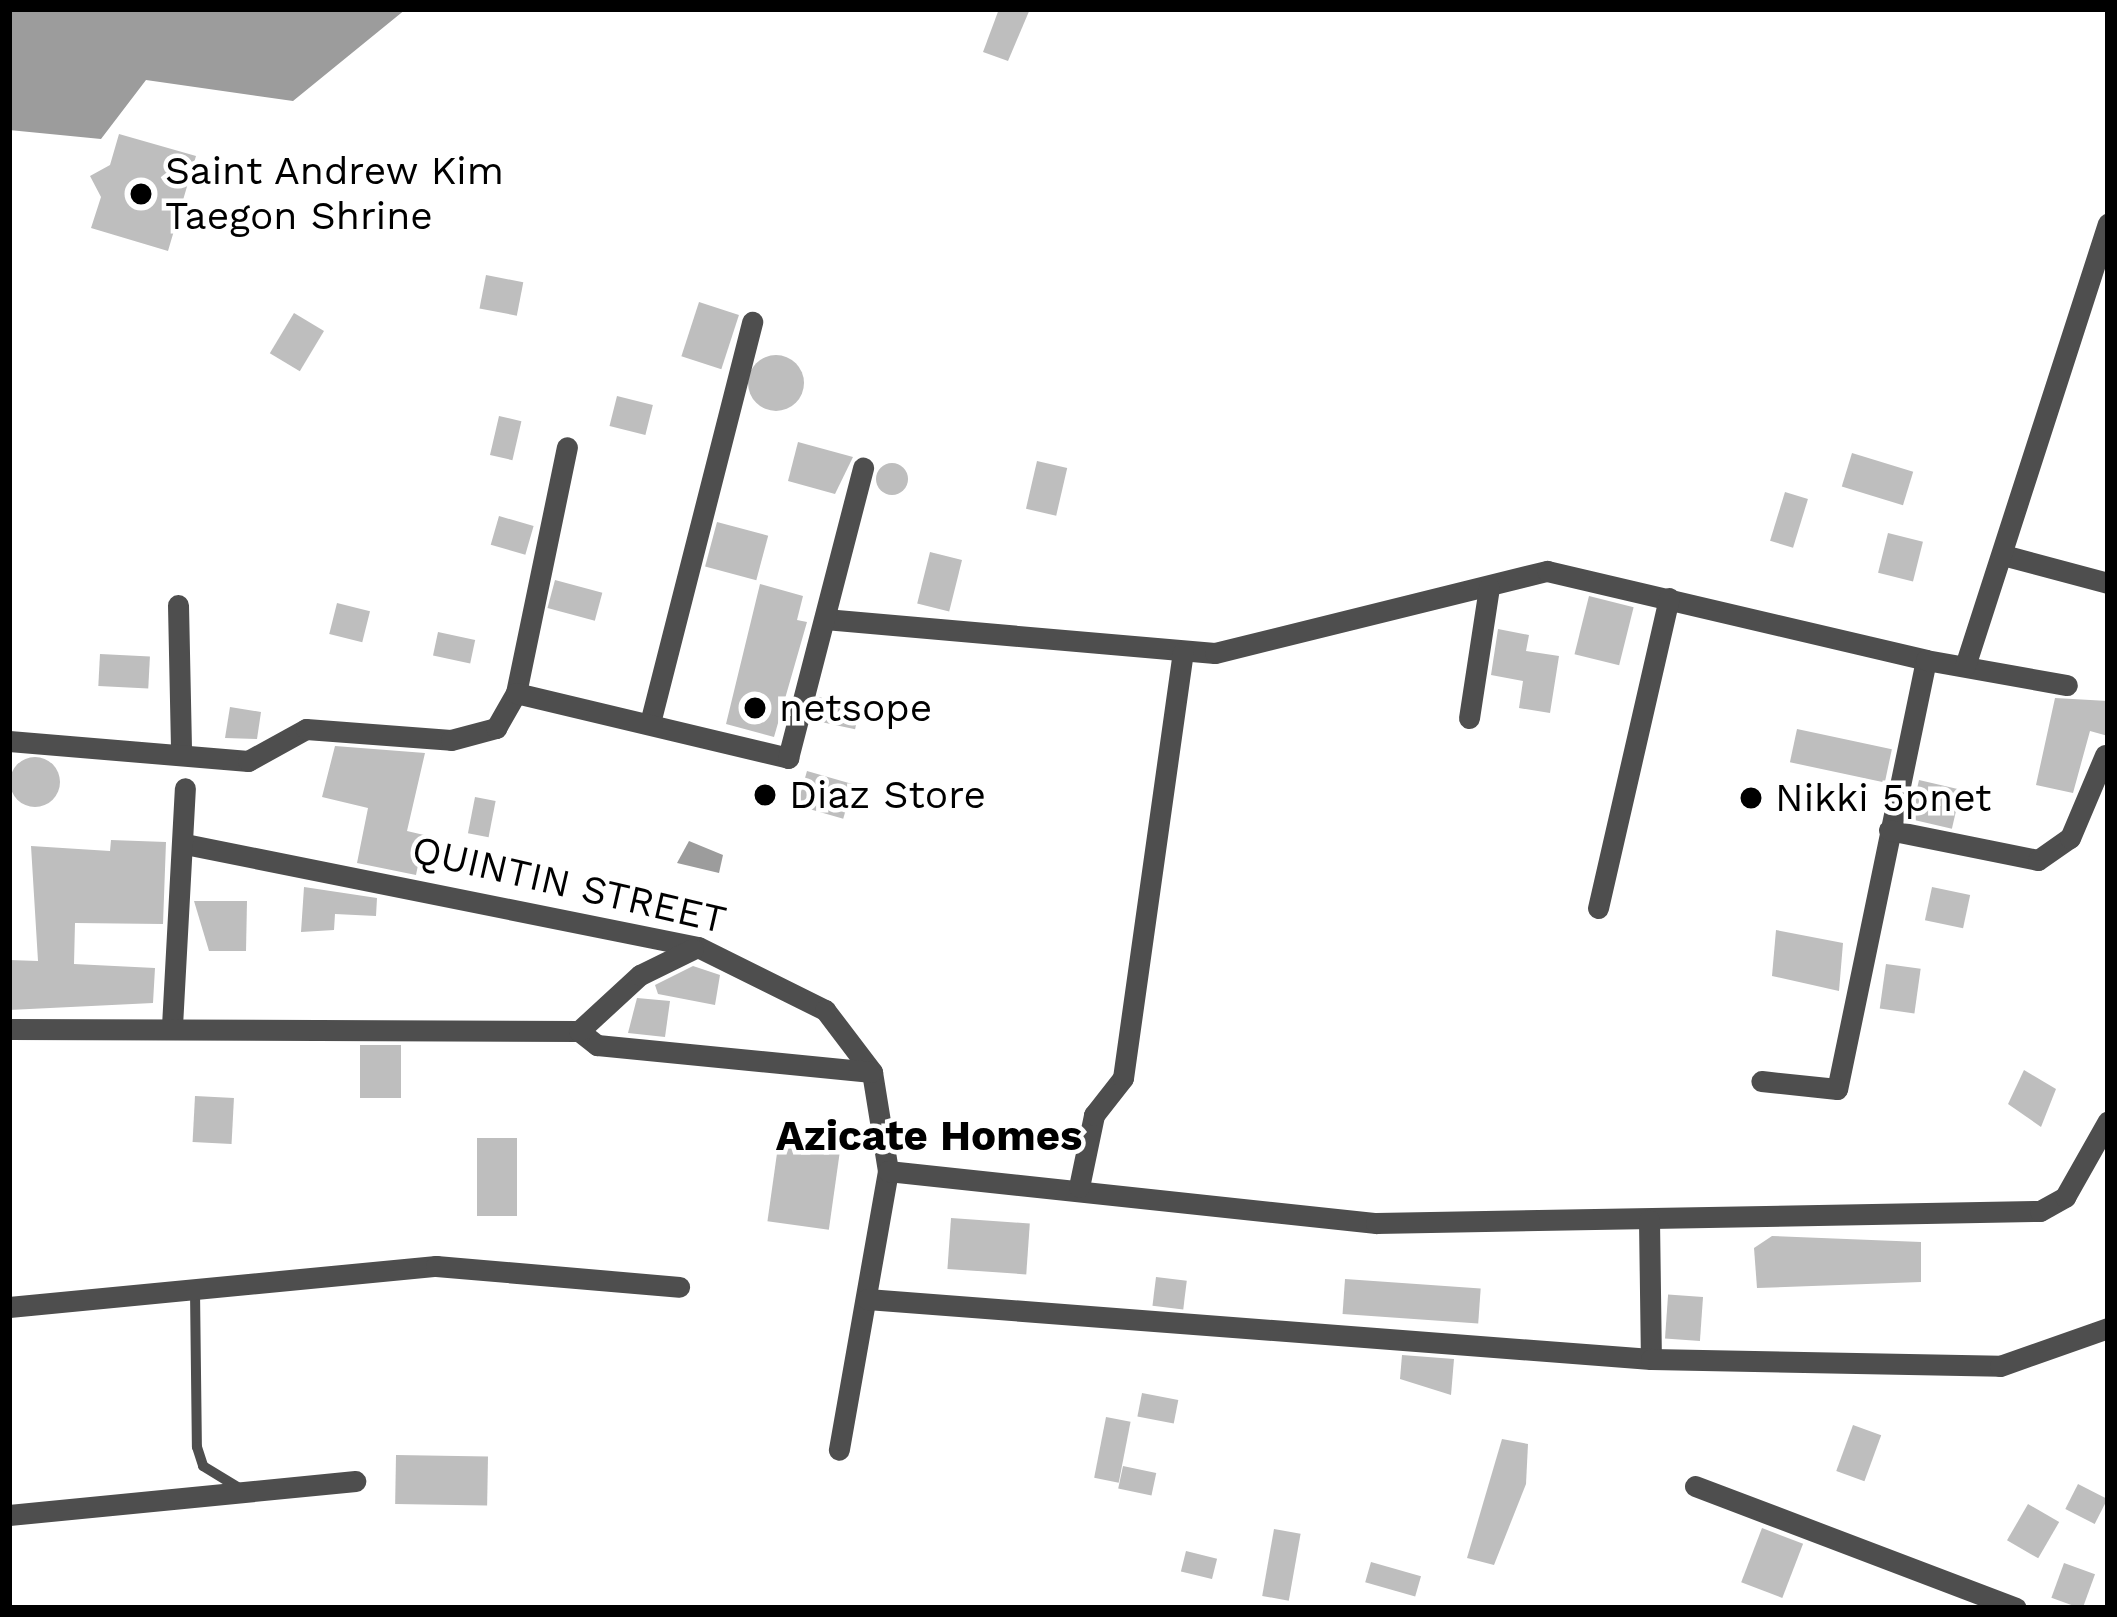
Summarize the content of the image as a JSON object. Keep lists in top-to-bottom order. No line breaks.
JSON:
{"streets":{"street":["QUINTIN STREET"]},"districts":["Azicate Homes"],"places":["Saint Andrew Kim Taegon Shrine","netsope","Diaz Store","Nikki 5pnet"]}
